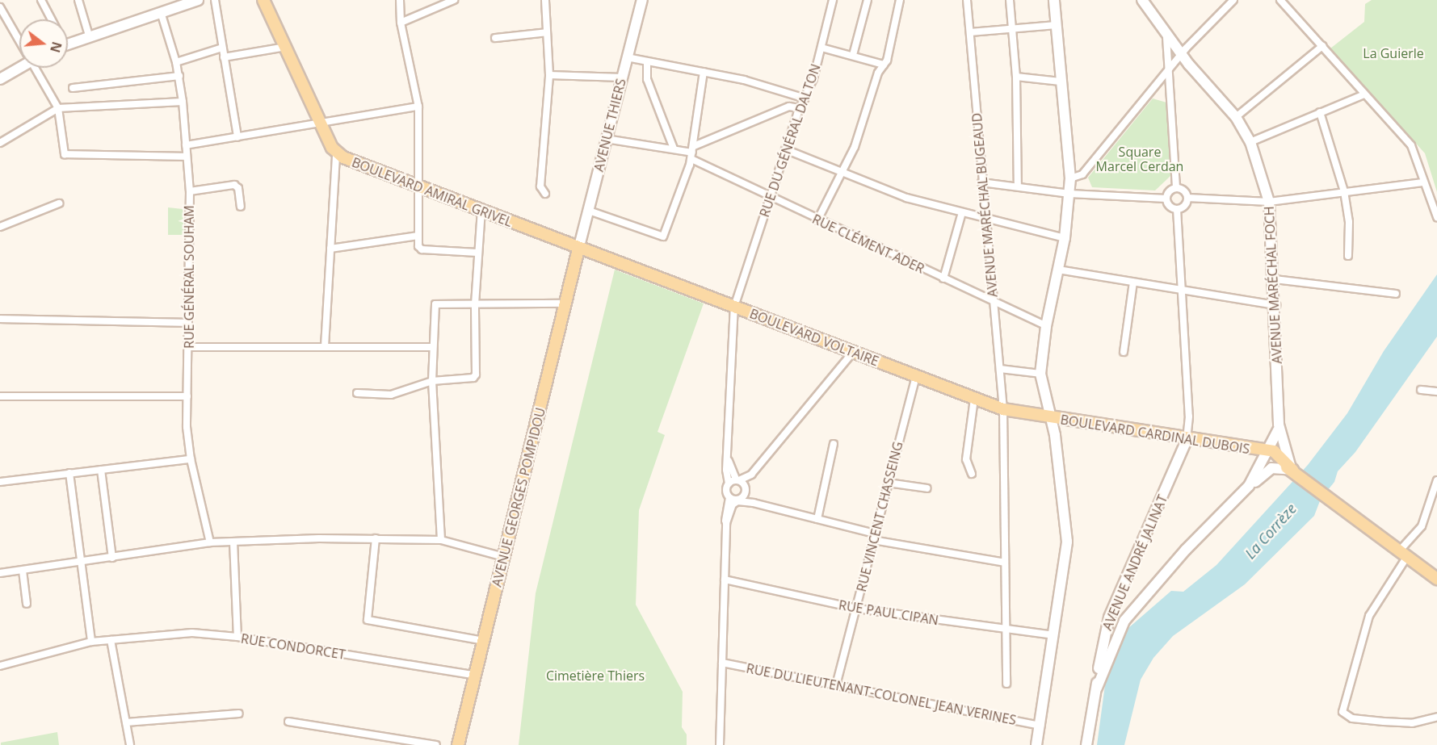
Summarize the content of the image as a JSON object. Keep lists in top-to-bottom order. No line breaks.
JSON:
{"streets":{"main road":["BOULEVARD AMIRAL GRIVEL","BOULEVARD VOLTAIRE","BOULEVARD CARDINAL DUBOIS","AVENUE GEORGES POMPIDOU"],"street":["AVENUE THIERS","RUE DU GÉNÉRAL DALTON","AVENUE MARÉCHAL BUGEAUD","RUE CLÉMENT ADER","RUE GÉNÉRAL SOUHAM","AVENUE MARÉCHAL FOCH","RUE VINCENT CHASSEING","AVENUE ANDRÉ JALINAT","RUE PAUL CIPAN","RUE CONDORCET","RUE DU LIEUTENANT-COLONEL JEAN VERINES"]},"crossings":[["AVENUE THIERS","BOULEVARD AMIRAL GRIVEL"],["AVENUE THIERS","RUE CLÉMENT ADER"],["AVENUE THIERS","BOULEVARD VOLTAIRE"],["AVENUE THIERS","AVENUE GEORGES POMPIDOU"],["RUE DU GÉNÉRAL DALTON","RUE CLÉMENT ADER"],["RUE DU GÉNÉRAL DALTON","BOULEVARD VOLTAIRE"],["BOULEVARD AMIRAL GRIVEL","BOULEVARD VOLTAIRE"],["BOULEVARD AMIRAL GRIVEL","AVENUE GEORGES POMPIDOU"],["AVENUE MARÉCHAL BUGEAUD","RUE CLÉMENT ADER"],["AVENUE MARÉCHAL BUGEAUD","BOULEVARD VOLTAIRE"],["AVENUE MARÉCHAL BUGEAUD","RUE PAUL CIPAN"],["AVENUE MARÉCHAL FOCH","BOULEVARD CARDINAL DUBOIS"],["AVENUE MARÉCHAL FOCH","AVENUE ANDRÉ JALINAT"],["BOULEVARD VOLTAIRE","BOULEVARD CARDINAL DUBOIS"],["BOULEVARD VOLTAIRE","AVENUE GEORGES POMPIDOU"],["BOULEVARD VOLTAIRE","RUE VINCENT CHASSEING"],["BOULEVARD CARDINAL DUBOIS","AVENUE ANDRÉ JALINAT"],["AVENUE GEORGES POMPIDOU","RUE CONDORCET"],["RUE VINCENT CHASSEING","RUE PAUL CIPAN"],["RUE VINCENT CHASSEING","RUE DU LIEUTENANT-COLONEL JEAN VERINES"]],"water":["La Corrèze"],"parks":["La Guierle","Square Marcel Cerdan","Cimetière Thiers"],"north":"right"}
